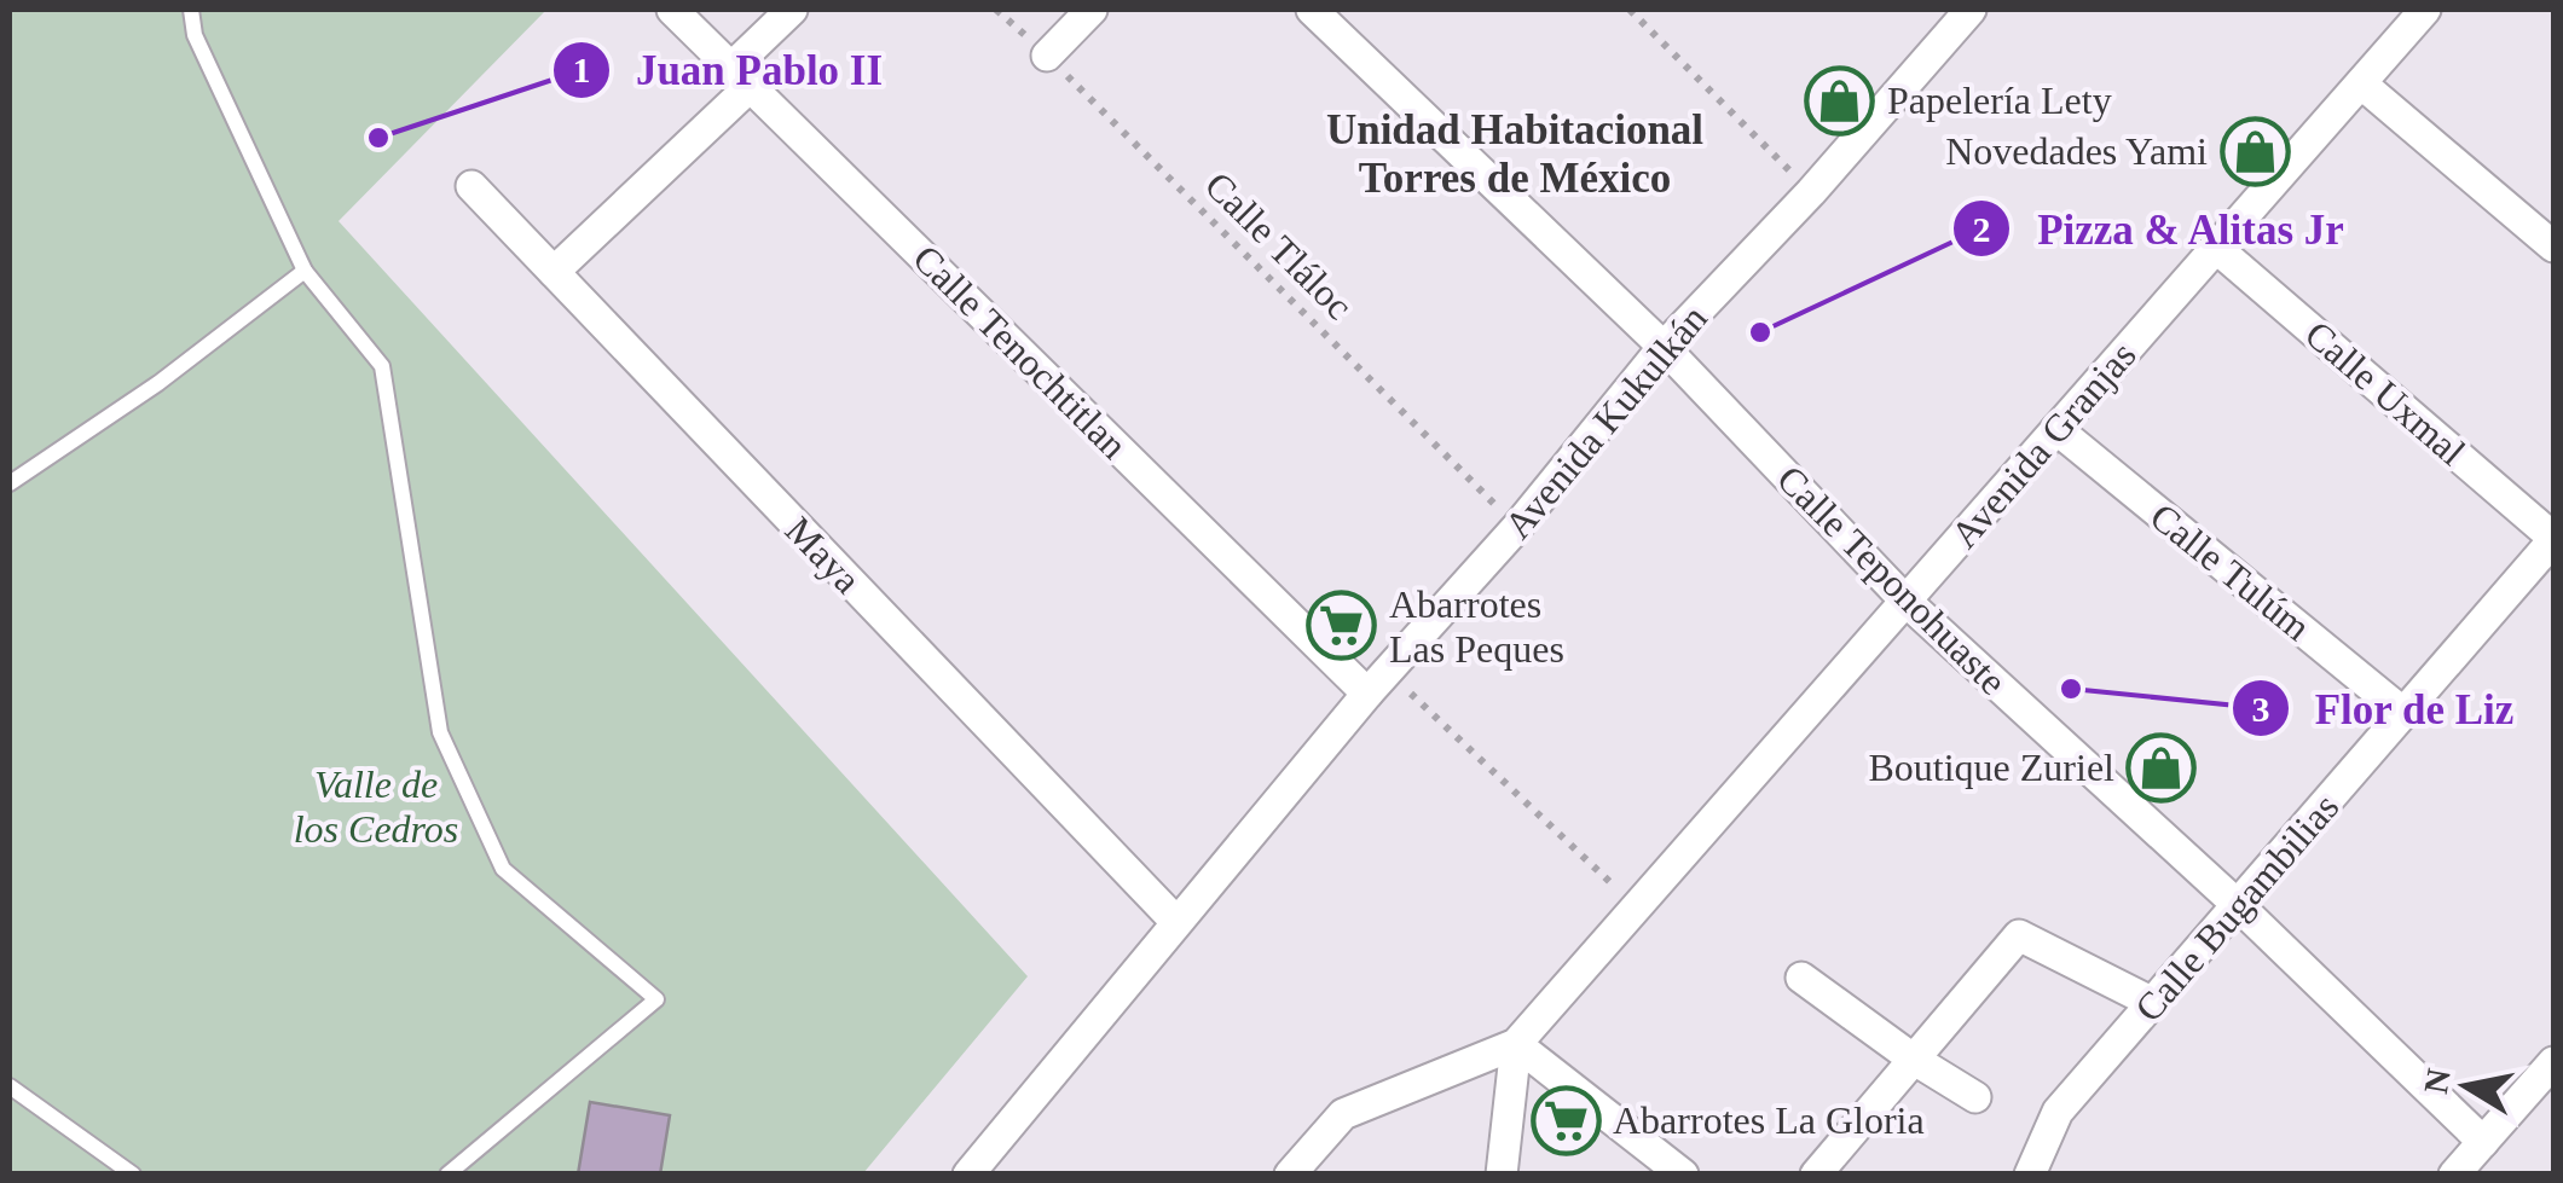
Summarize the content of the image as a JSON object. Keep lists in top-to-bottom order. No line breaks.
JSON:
{"streets":{"street":["Calle Tenochtitlan","Calle Uxmal","Avenida Kukulkán","Avenida Granjas","Maya","Calle Tulúm","Calle Teponohuaste","Calle Bugambilias"],"path":["Calle Tláloc"]},"crossings":[["Calle Tláloc","Avenida Kukulkán"],["Calle Tenochtitlan","Avenida Kukulkán"],["Calle Uxmal","Avenida Granjas"],["Calle Uxmal","Calle Bugambilias"],["Avenida Kukulkán","Maya"],["Avenida Kukulkán","Calle Teponohuaste"],["Avenida Granjas","Calle Tulúm"],["Avenida Granjas","Calle Teponohuaste"],["Calle Tulúm","Calle Bugambilias"],["Calle Teponohuaste","Calle Bugambilias"]],"districts":["Unidad Habitacional Torres de México"],"parks":["Valle de los Cedros"],"places":{"shop":["Papelería Lety","Novedades Yami","Boutique Zuriel"],"other":["Juan Pablo II","Pizza & Alitas Jr","Flor de Liz"],"supermarket":["Abarrotes Las Peques","Abarrotes La Gloria"]},"north":"left"}
